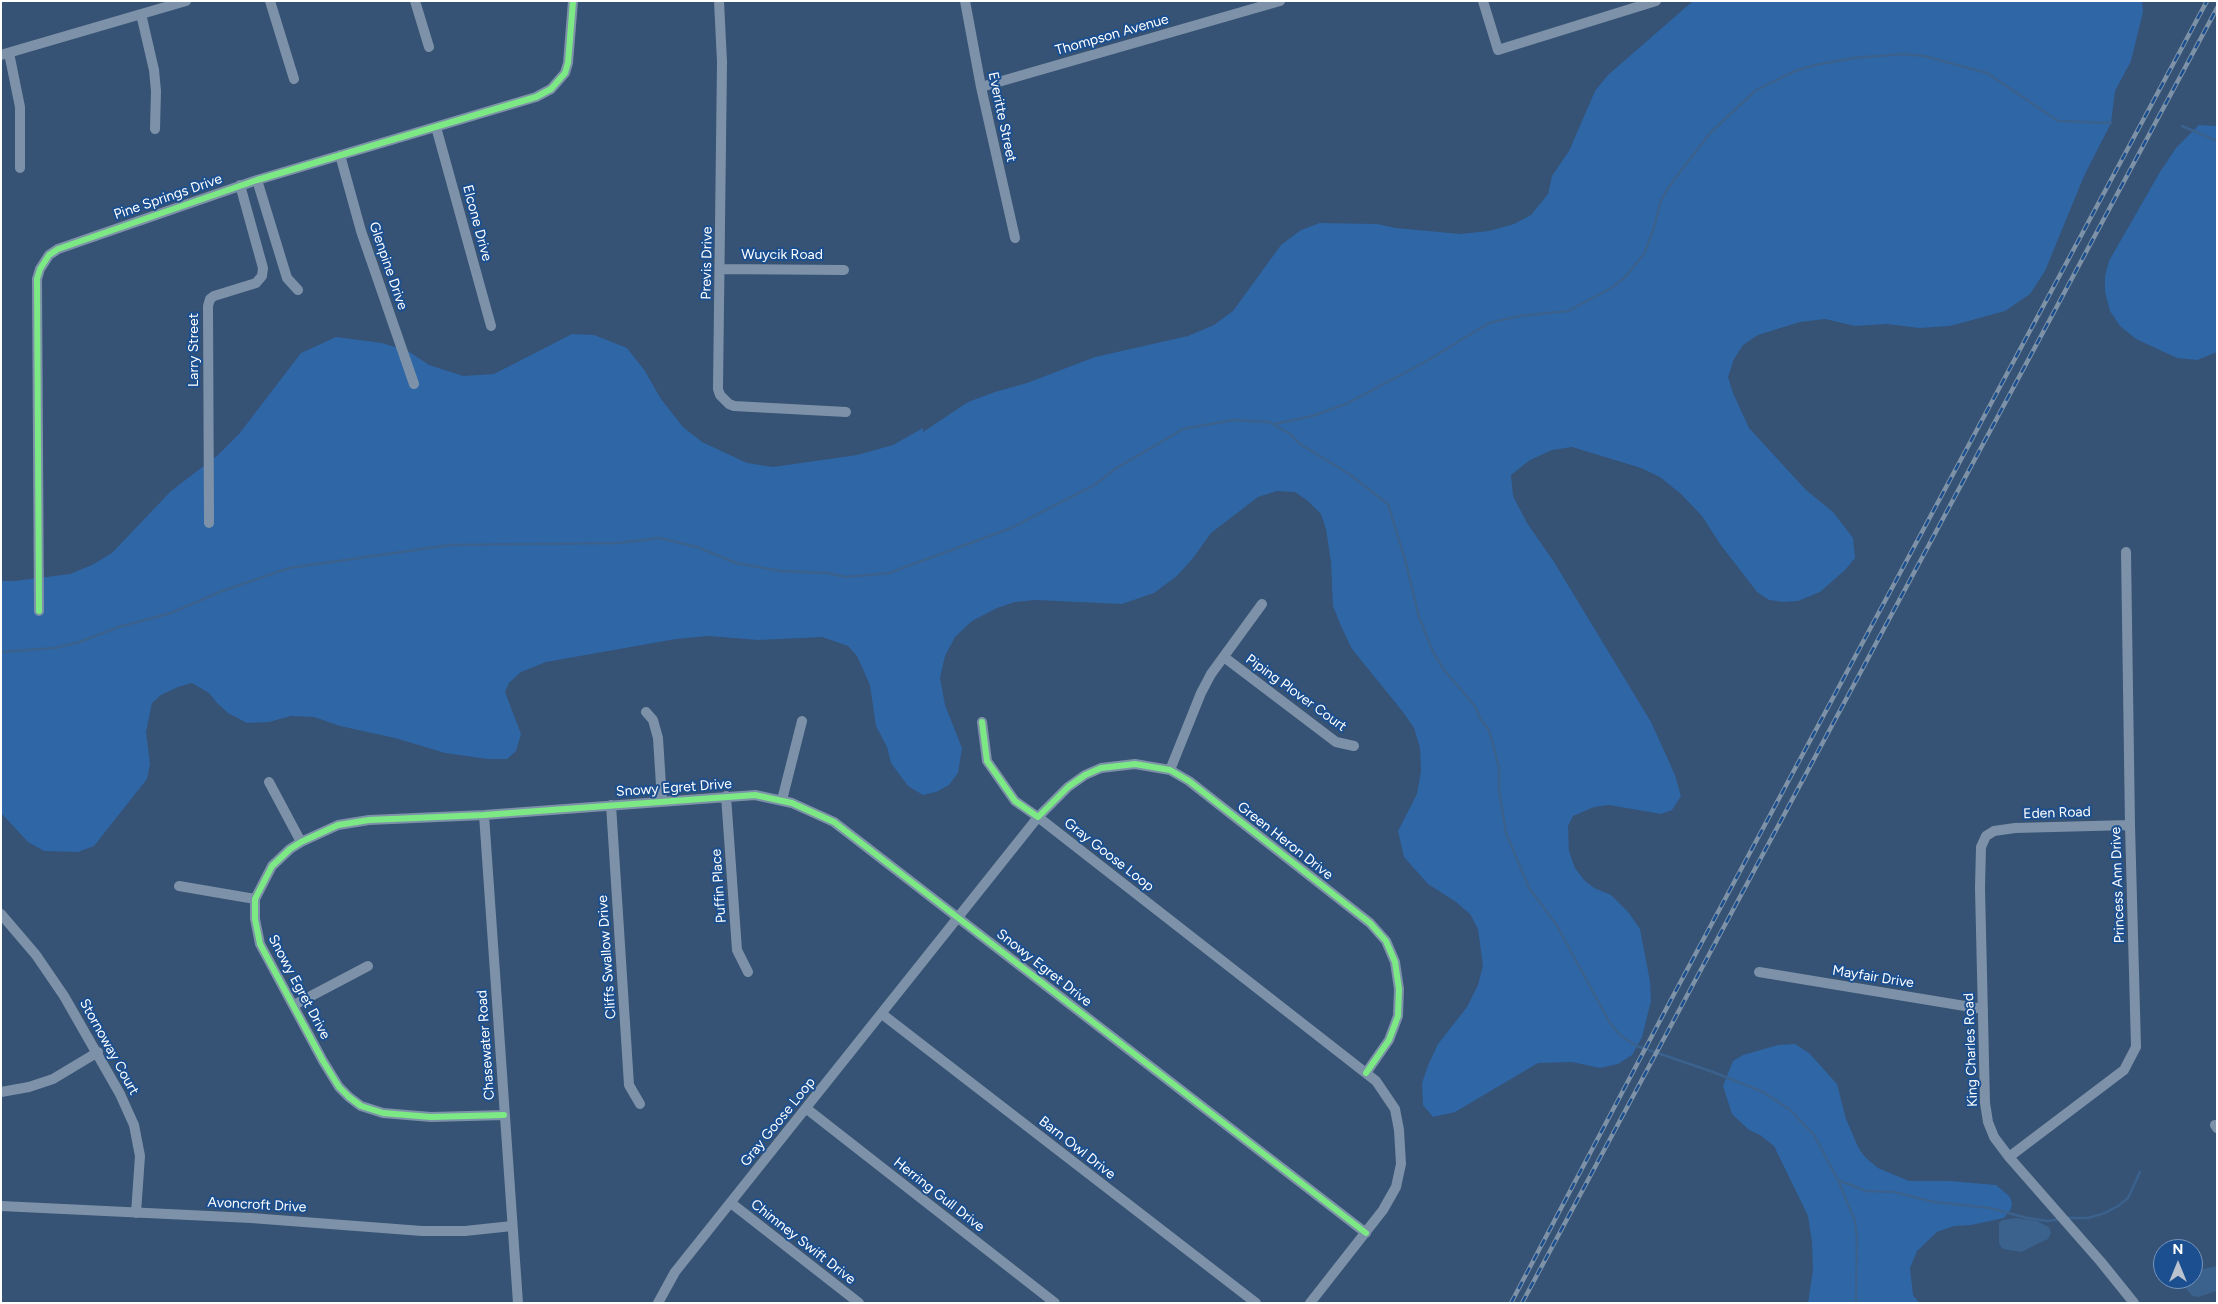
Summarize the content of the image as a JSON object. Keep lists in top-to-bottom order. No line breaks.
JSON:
{"streets":{"street":["Thompson Avenue","Everitte Street","Pine Springs Drive","Elcone Drive","Wuycik Road","Previs Drive","Glenpine Drive","Larry Street","Piping Plover Court","Snowy Egret Drive","Eden Road","Green Heron Drive","Gray Goose Loop","Princess Ann Drive","Puffin Place","Cliffs Swallow Drive","Mayfair Drive","Chasewater Road","Stornoway Court","King Charles Road","Barn Owl Drive","Herring Gull Drive","Avoncroft Drive","Chimney Swift Drive"]},"crossings":[["Thompson Avenue","Everitte Street"],["Pine Springs Drive","Elcone Drive"],["Pine Springs Drive","Glenpine Drive"],["Pine Springs Drive","Larry Street"],["Wuycik Road","Previs Drive"],["Snowy Egret Drive","Gray Goose Loop"],["Snowy Egret Drive","Puffin Place"],["Snowy Egret Drive","Cliffs Swallow Drive"],["Snowy Egret Drive","Chasewater Road"],["Eden Road","Princess Ann Drive"],["Eden Road","King Charles Road"],["Green Heron Drive","Gray Goose Loop"],["Gray Goose Loop","Barn Owl Drive"],["Gray Goose Loop","Herring Gull Drive"],["Gray Goose Loop","Chimney Swift Drive"],["Princess Ann Drive","King Charles Road"],["Mayfair Drive","King Charles Road"],["Chasewater Road","Avoncroft Drive"],["Stornoway Court","Avoncroft Drive"]],"north":"top"}
